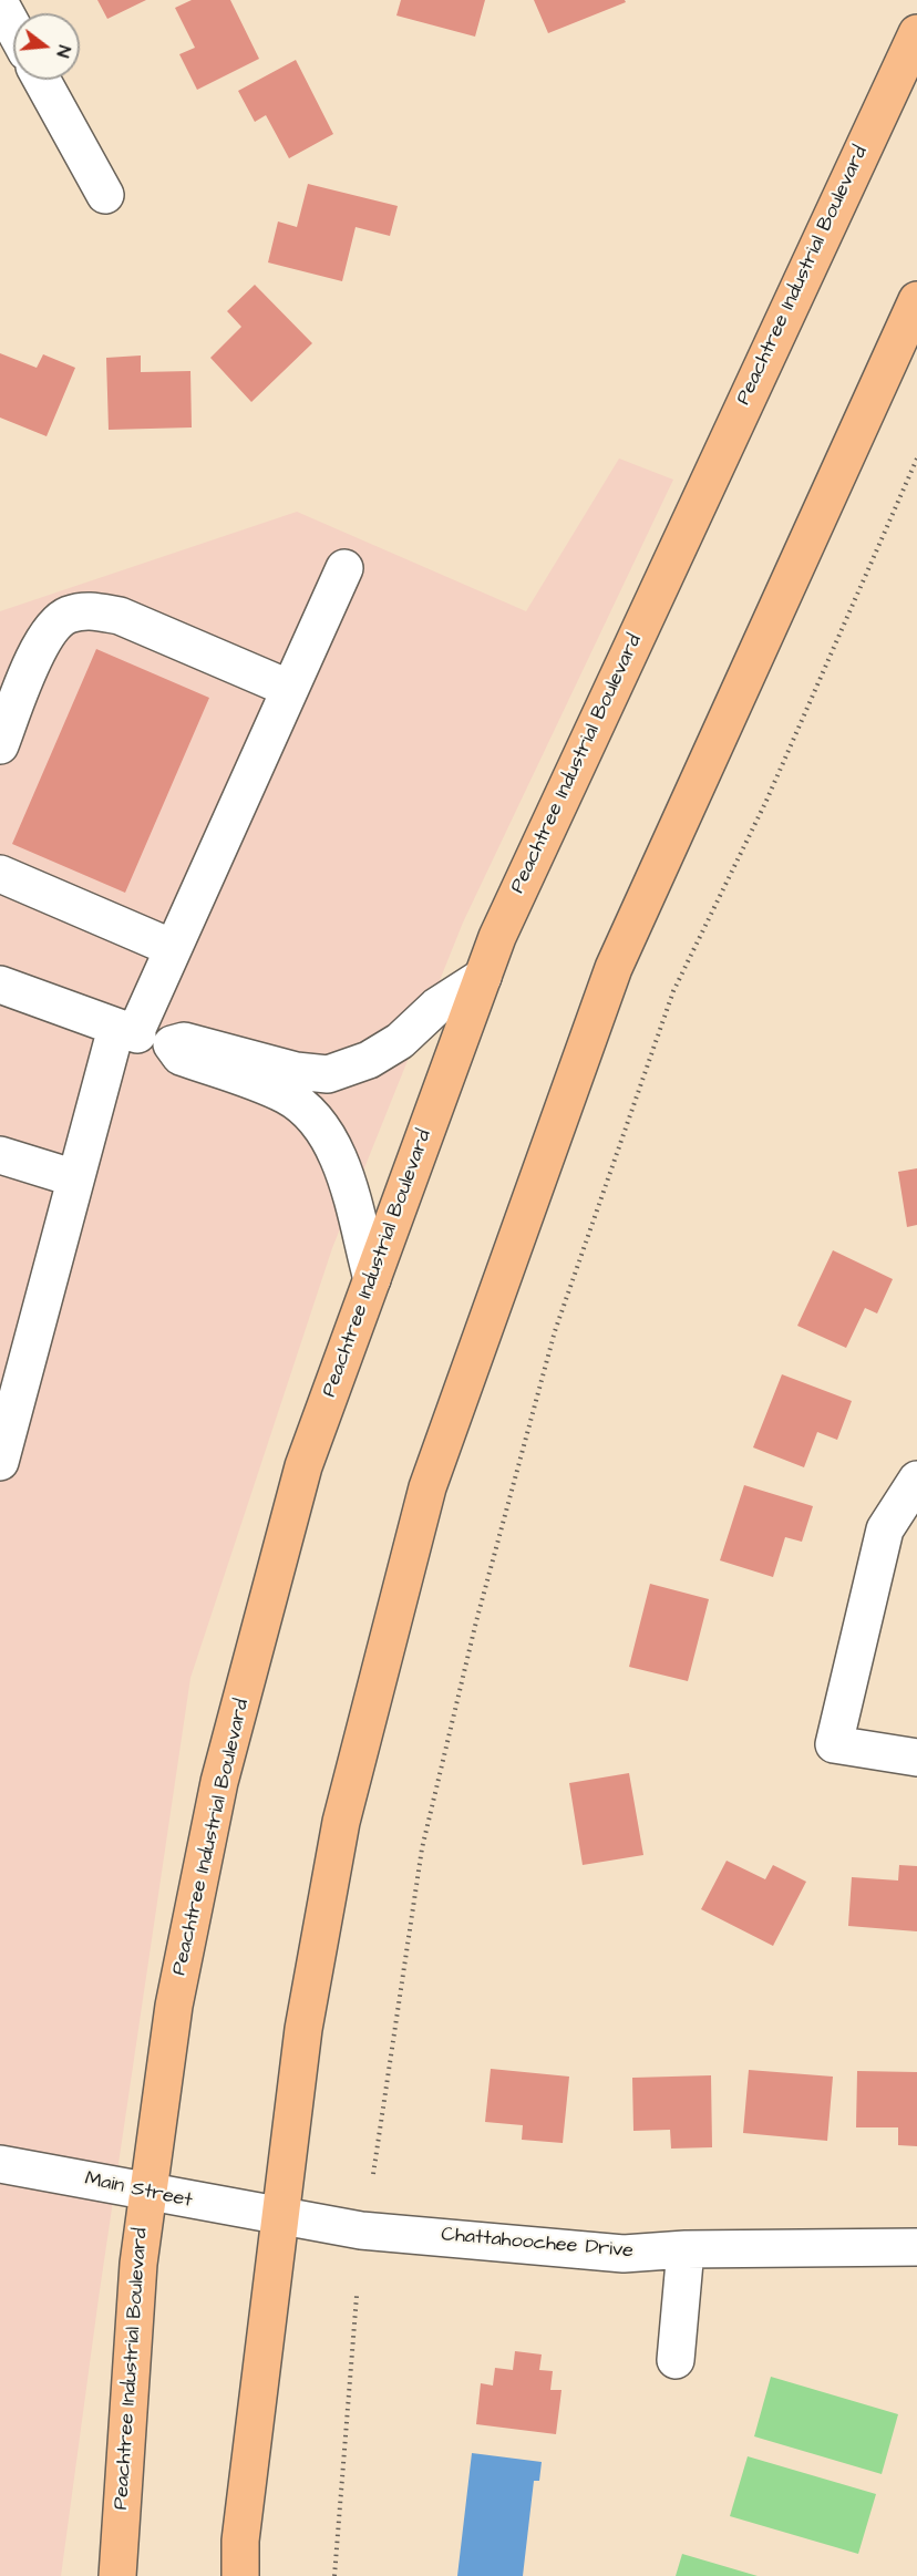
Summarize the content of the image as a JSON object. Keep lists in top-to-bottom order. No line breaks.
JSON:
{"streets":{"highway":["Peachtree Industrial Boulevard"],"street":["Main Street","Chattahoochee Drive"]},"crossings":[["Peachtree Industrial Boulevard","Main Street"],["Main Street","Chattahoochee Drive"]],"north":"right"}
